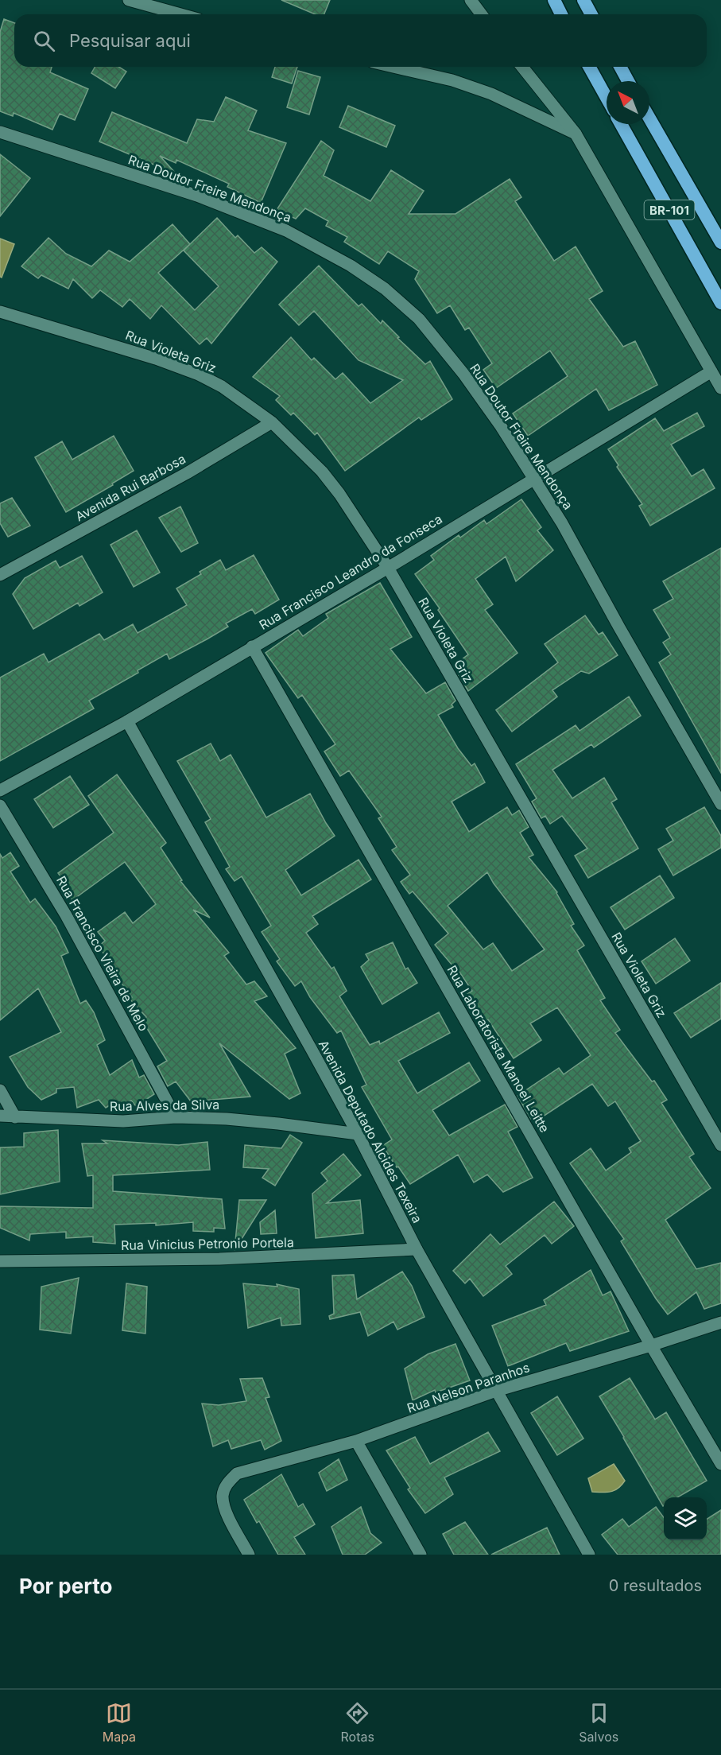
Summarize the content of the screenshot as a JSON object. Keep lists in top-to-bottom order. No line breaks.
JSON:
{"streets":{"highway":["BR-101"],"street":["Rua Doutor Freire Mendonça","Rua Violeta Griz","Avenida Rui Barbosa","Rua Francisco Leandro da Fonseca","Rua Francisco Vieira de Melo","Rua Laboratorista Manoel Leitte","Rua Alves da Silva","Avenida Deputado Alcides Texeira","Rua Vinicius Petronio Portela","Rua Nelson Paranhos"]},"crossings":[["Rua Doutor Freire Mendonça","Rua Francisco Leandro da Fonseca"],["Rua Violeta Griz","Avenida Rui Barbosa"],["Rua Violeta Griz","Rua Francisco Leandro da Fonseca"],["Rua Francisco Leandro da Fonseca","Rua Laboratorista Manoel Leitte"],["Rua Francisco Leandro da Fonseca","Avenida Deputado Alcides Texeira"],["Rua Francisco Vieira de Melo","Rua Alves da Silva"],["Rua Laboratorista Manoel Leitte","Rua Nelson Paranhos"],["Rua Alves da Silva","Avenida Deputado Alcides Texeira"],["Avenida Deputado Alcides Texeira","Rua Vinicius Petronio Portela"],["Avenida Deputado Alcides Texeira","Rua Nelson Paranhos"]],"north":"top left","page":{"search":"Pesquisar aqui","heading":["Por perto","0 resultados"],"nav":["Mapa","Rotas","Salvos"]}}
